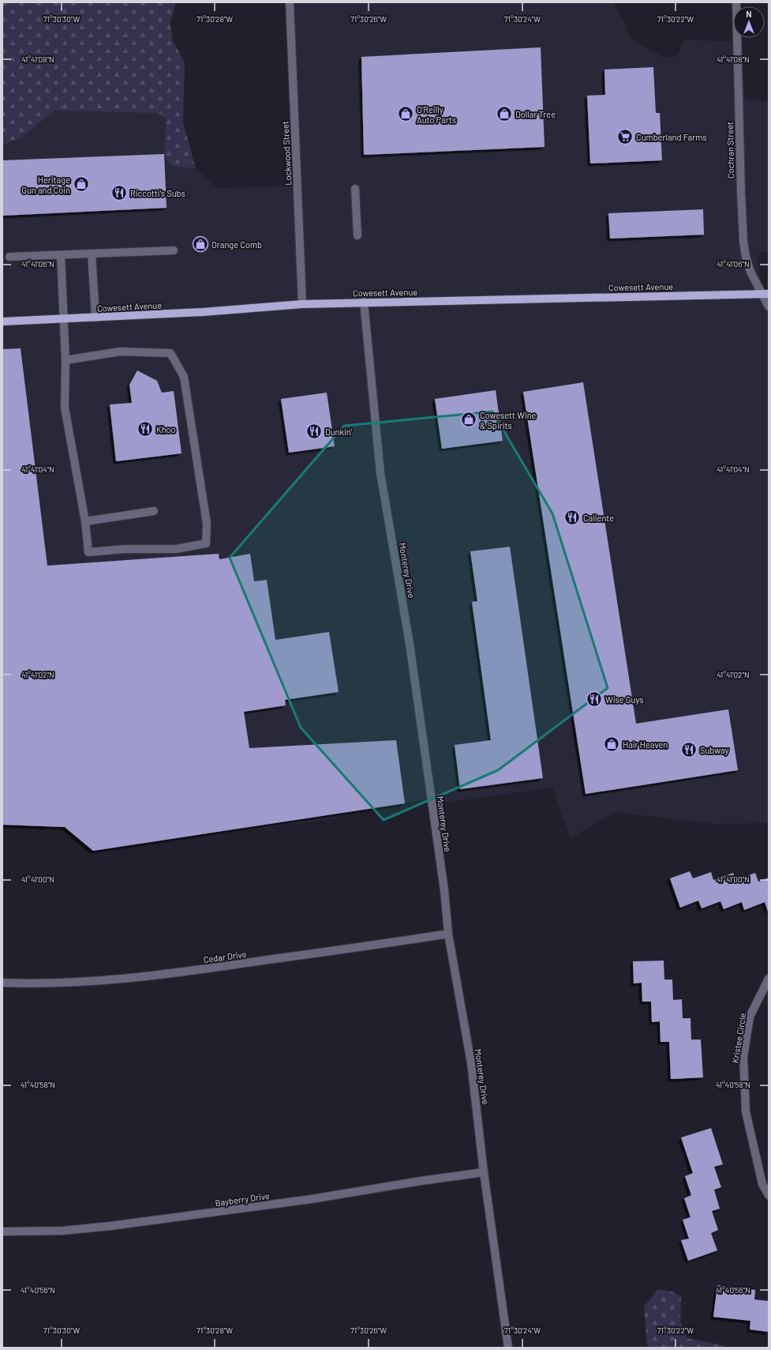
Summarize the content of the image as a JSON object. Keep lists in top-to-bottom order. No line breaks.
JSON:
{"streets":{"main road":["Cowesett Avenue"],"street":["Cochran Street","Lockwood Street","Monterey Drive","Cedar Drive","Kristee Circle","Bayberry Drive"]},"crossings":[["Cochran Street","Cowesett Avenue"],["Lockwood Street","Cowesett Avenue"],["Cowesett Avenue","Monterey Drive"],["Monterey Drive","Cedar Drive"],["Monterey Drive","Bayberry Drive"]],"places":{"shop":["O'Reilly Auto Parts","Dollar Tree","Heritage Gun and Coin","Orange Comb","Cowesett Wine & Spirits","Hair Heaven"],"supermarket":["Cumberland Farms"],"restaurant":["Riccotti's Subs","Khoo","Dunkin'","Caliente","Wise Guys","Subway"]},"north":"top","coordinates":["71°30'30\"W","71°30'28\"W","71°30'26\"W","71°30'24\"W","71°30'22\"W","41°41'08\"N","41°41'06\"N","41°41'04\"N","41°41'02\"N","41°41'00\"N","41°40'58\"N","41°40'56\"N"]}
